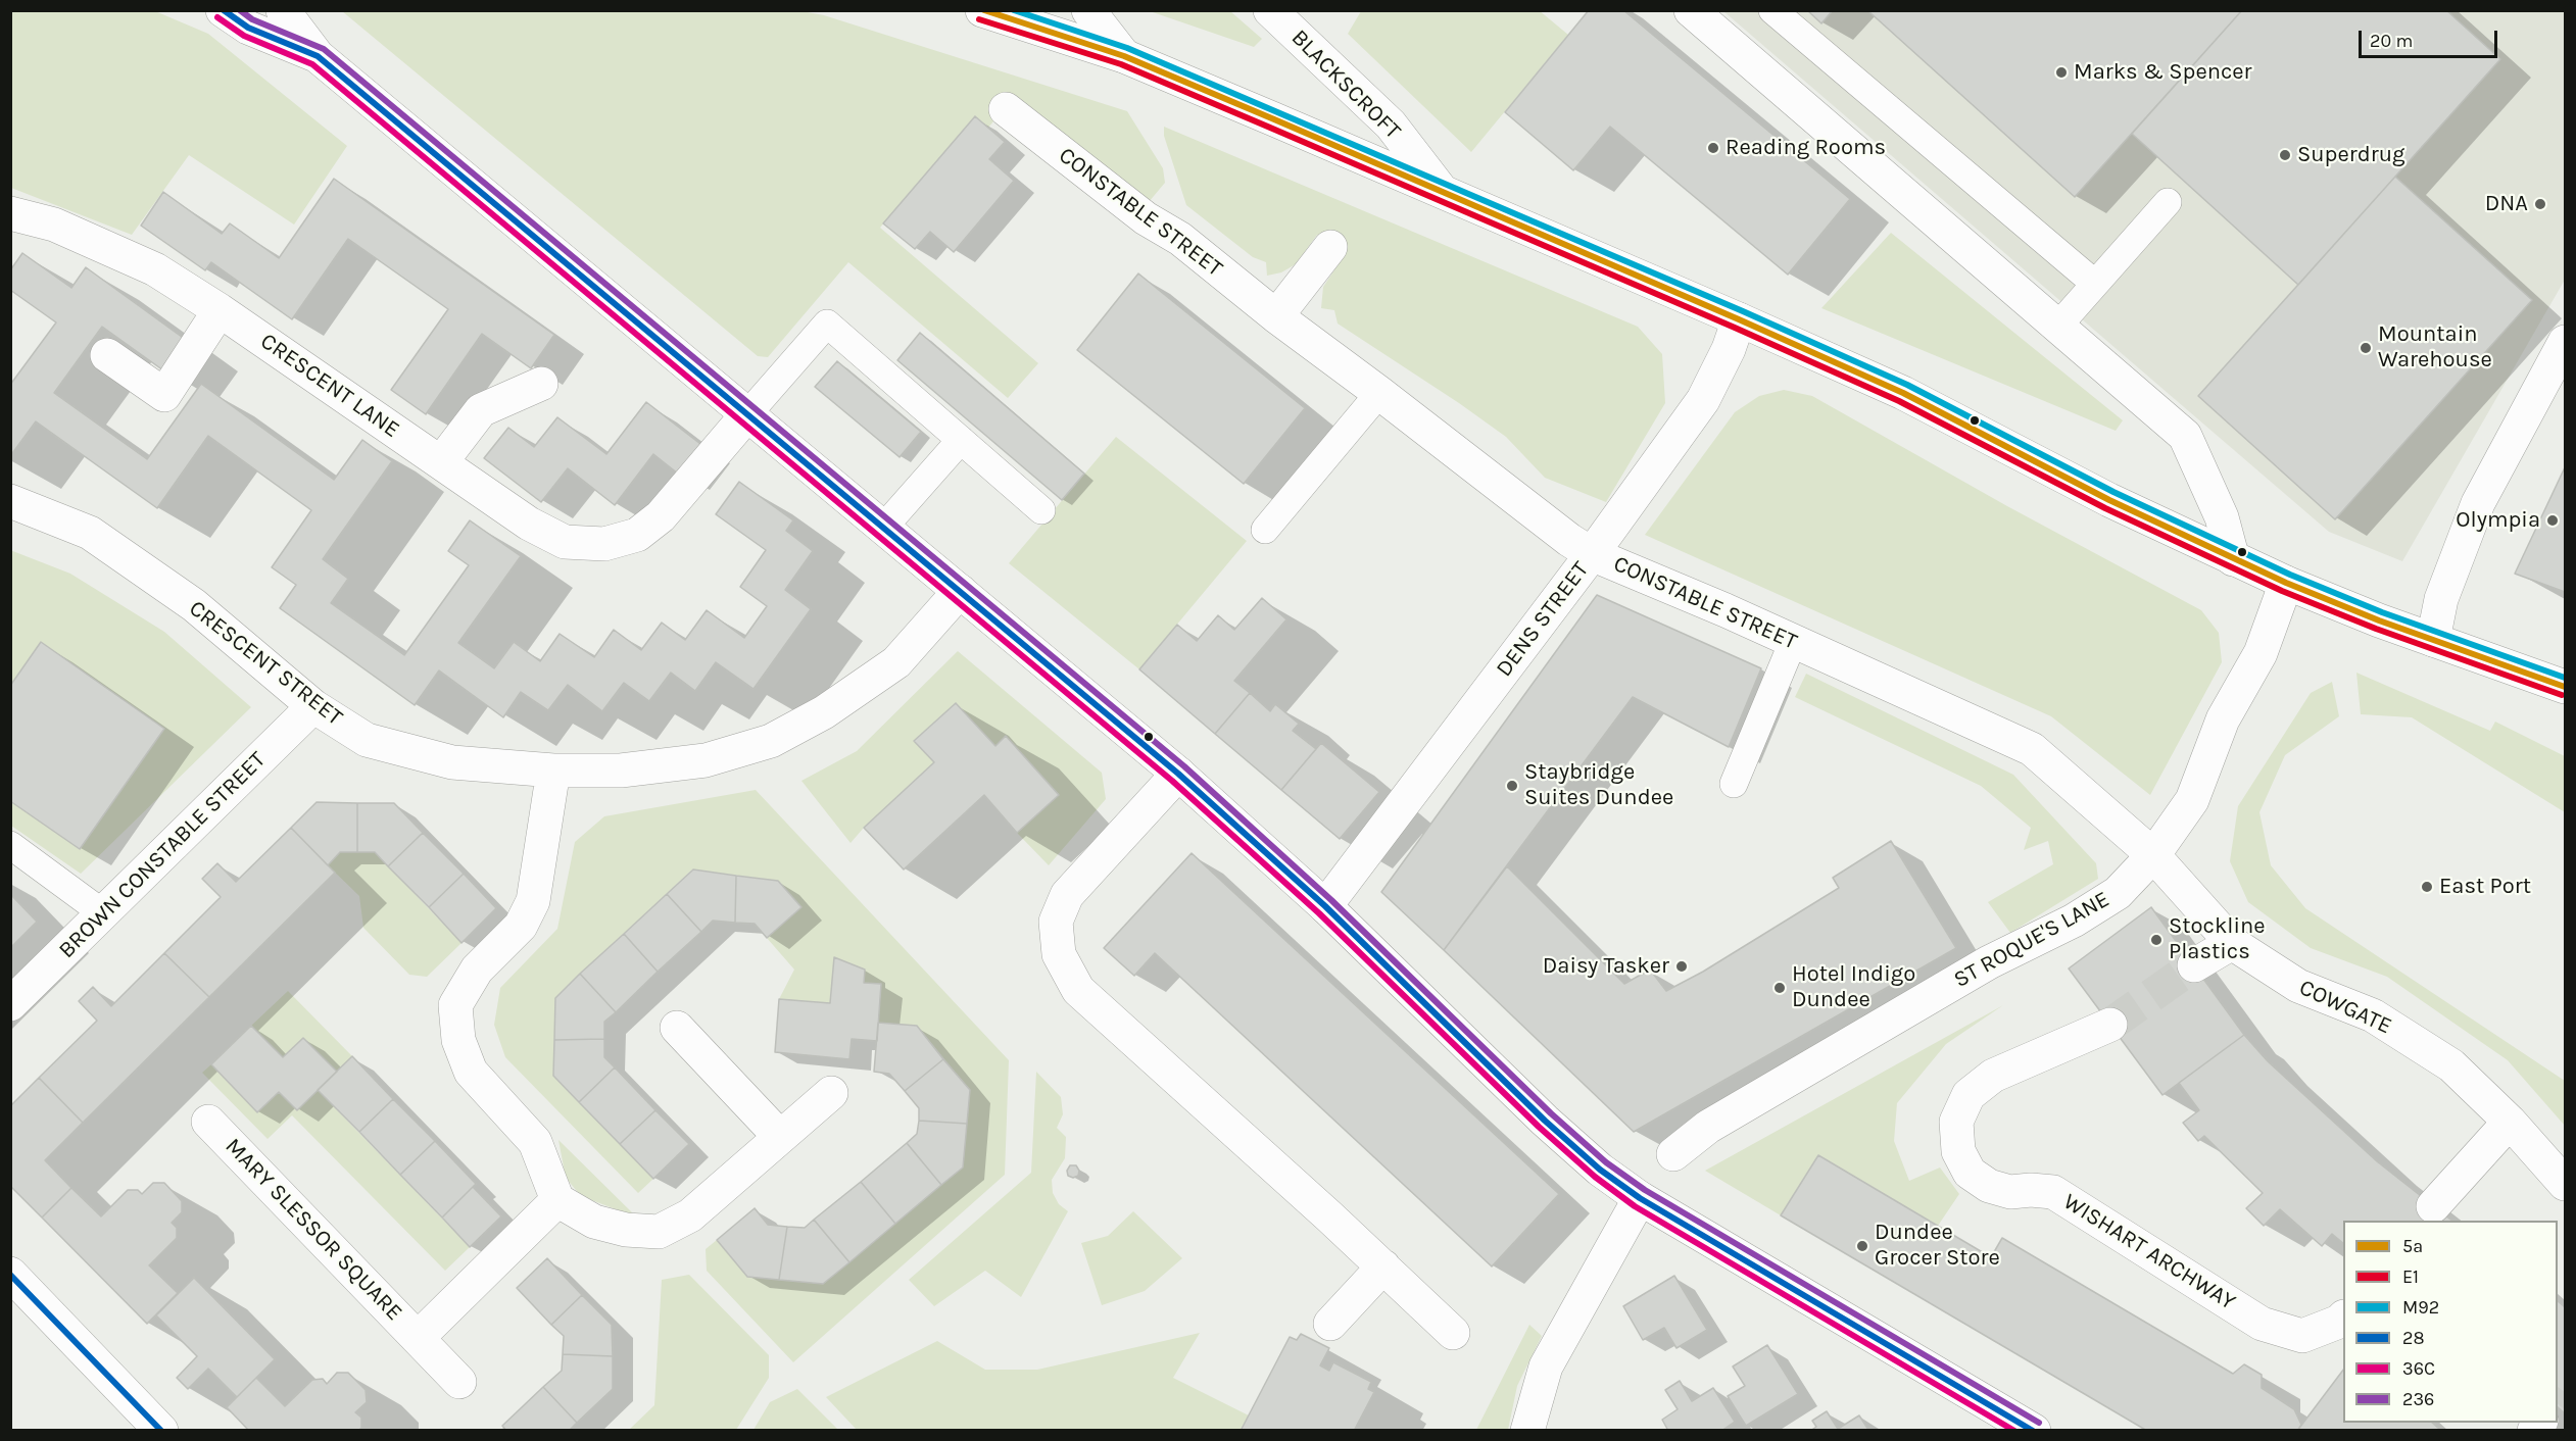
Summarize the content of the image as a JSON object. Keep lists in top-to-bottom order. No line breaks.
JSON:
{"streets":{"street":["BLACKSCROFT","CONSTABLE STREET","CRESCENT LANE","DENS STREET","CRESCENT STREET","BROWN CONSTABLE STREET","ST ROQUE'S LANE","COWGATE","MARY SLESSOR SQUARE","WISHART ARCHWAY"]},"crossings":[["BLACKSCROFT","DENS STREET"],["BLACKSCROFT","ST ROQUE'S LANE"],["CONSTABLE STREET","DENS STREET"],["CONSTABLE STREET","ST ROQUE'S LANE"],["CONSTABLE STREET","COWGATE"],["CRESCENT STREET","BROWN CONSTABLE STREET"],["ST ROQUE'S LANE","COWGATE"]],"places":["Marks & Spencer","Reading Rooms","Superdrug","DNA","Mountain Warehouse","Olympia","Staybridge Suites Dundee","East Port","Stockline Plastics","Daisy Tasker","Hotel Indigo Dundee","Dundee Grocer Store"],"lines":["transit line 5a","transit line M92","transit line 28","transit line 236","transit line 36C","transit line E1"],"legend":["5a","E1","M92","28","36C","236"],"scale_bar":"20 m"}
